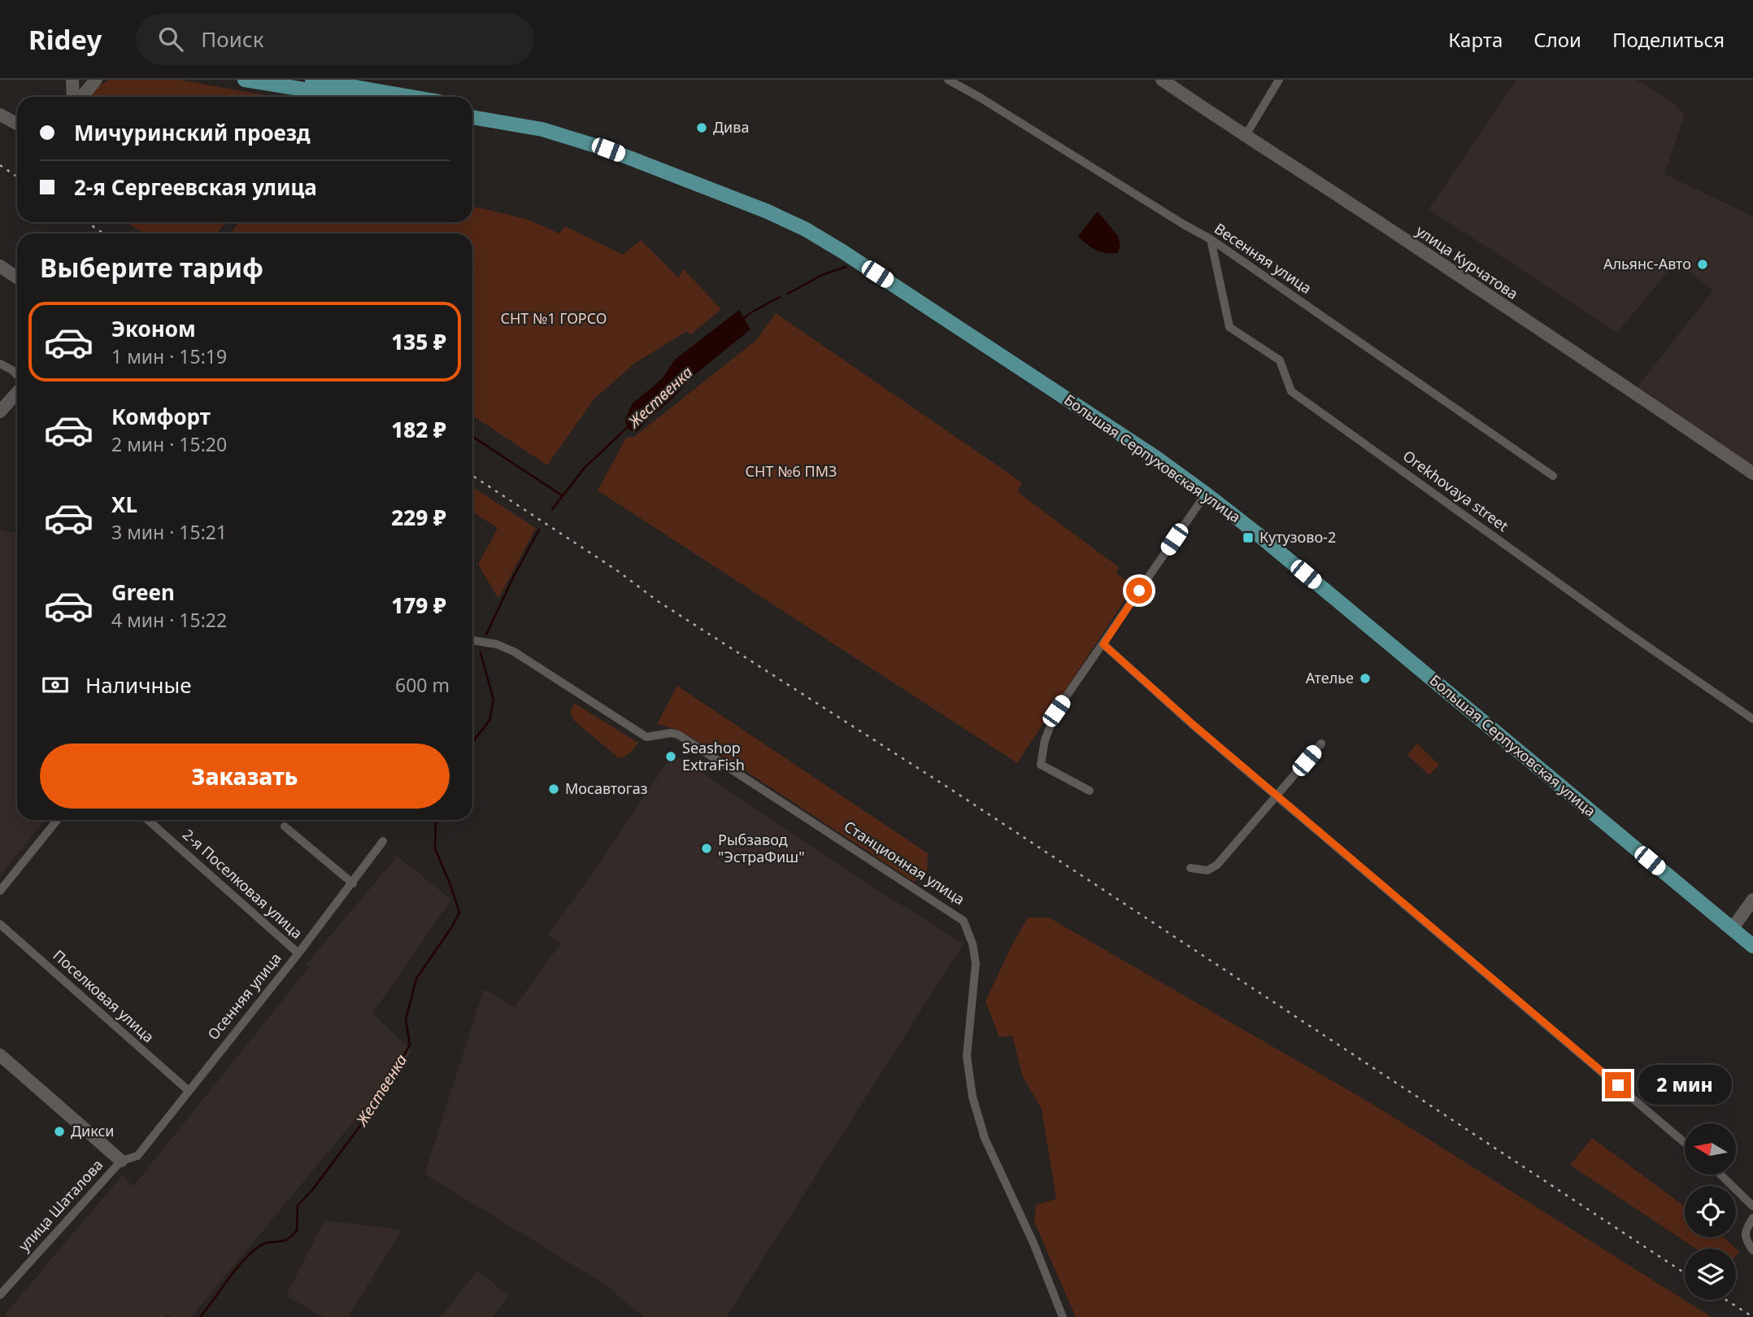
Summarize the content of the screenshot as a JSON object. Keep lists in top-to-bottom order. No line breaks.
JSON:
{"streets":{"main road":["Большая Серпуховская улица"],"street":["Весенняя улица","улица Курчатова","Orekhovaya street","Станционная улица","2-я Поселковая улица","Поселковая улица","Осенняя улица","улица Шаталова"]},"crossings":[["Весенняя улица","Orekhovaya street"],["2-я Поселковая улица","Осенняя улица"],["Поселковая улица","Осенняя улица"],["Осенняя улица","улица Шаталова"]],"water":["Жественка"],"parks":["СНТ №1 ГОРСО","СНТ №6 ПМЗ"],"places":{"other":["Дива","Альянс-Авто","Ателье","Seashop ExtraFish","Мосавтогаз","Рыбзавод \"ЭстраФиш\"","Дикси"],"transit":["Кутузово-2"]},"north":"left","page":{"header":"Ridey","search":"Поиск","nav":["Карта","Слои","Поделиться"],"banner":["Мичуринский проезд","2-я Сергеевская улица"],"heading":"Выберите тариф","list":[{"name":"Эконом","note":"1 мин · 15:19","value":"135 ₽"},{"name":"Комфорт","note":"2 мин · 15:20","value":"182 ₽"},{"name":"XL","note":"3 мин · 15:21","value":"229 ₽"},{"name":"Green","note":"4 мин · 15:22","value":"179 ₽"}],"pay":["Наличные","600 m"],"buttons":"Заказать","bubble":"2 мин"}}
